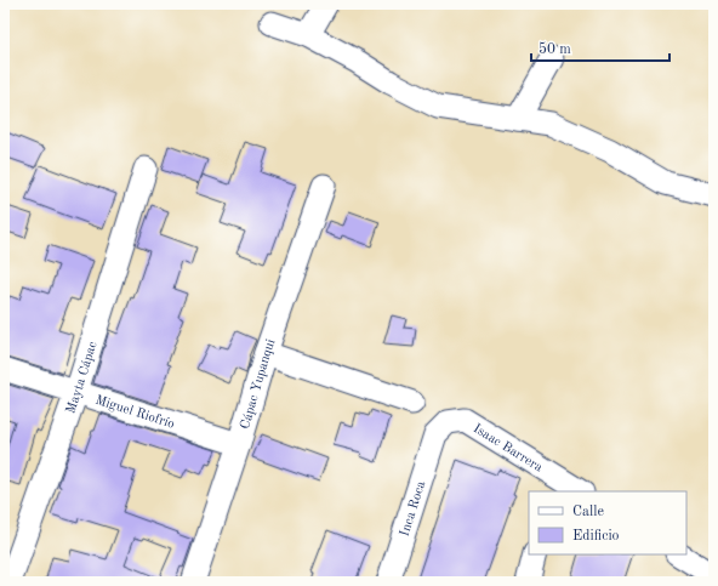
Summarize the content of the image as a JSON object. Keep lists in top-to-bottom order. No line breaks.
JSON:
{"streets":{"street":["Mayta Cápac","Cápac Yupanqui","Miguel Riofrío","Isaac Barrera","Inca Roca"]},"crossings":[["Mayta Cápac","Miguel Riofrío"],["Cápac Yupanqui","Miguel Riofrío"],["Isaac Barrera","Inca Roca"]],"legend":["Calle","Edificio"],"scale_bar":"50 m"}
